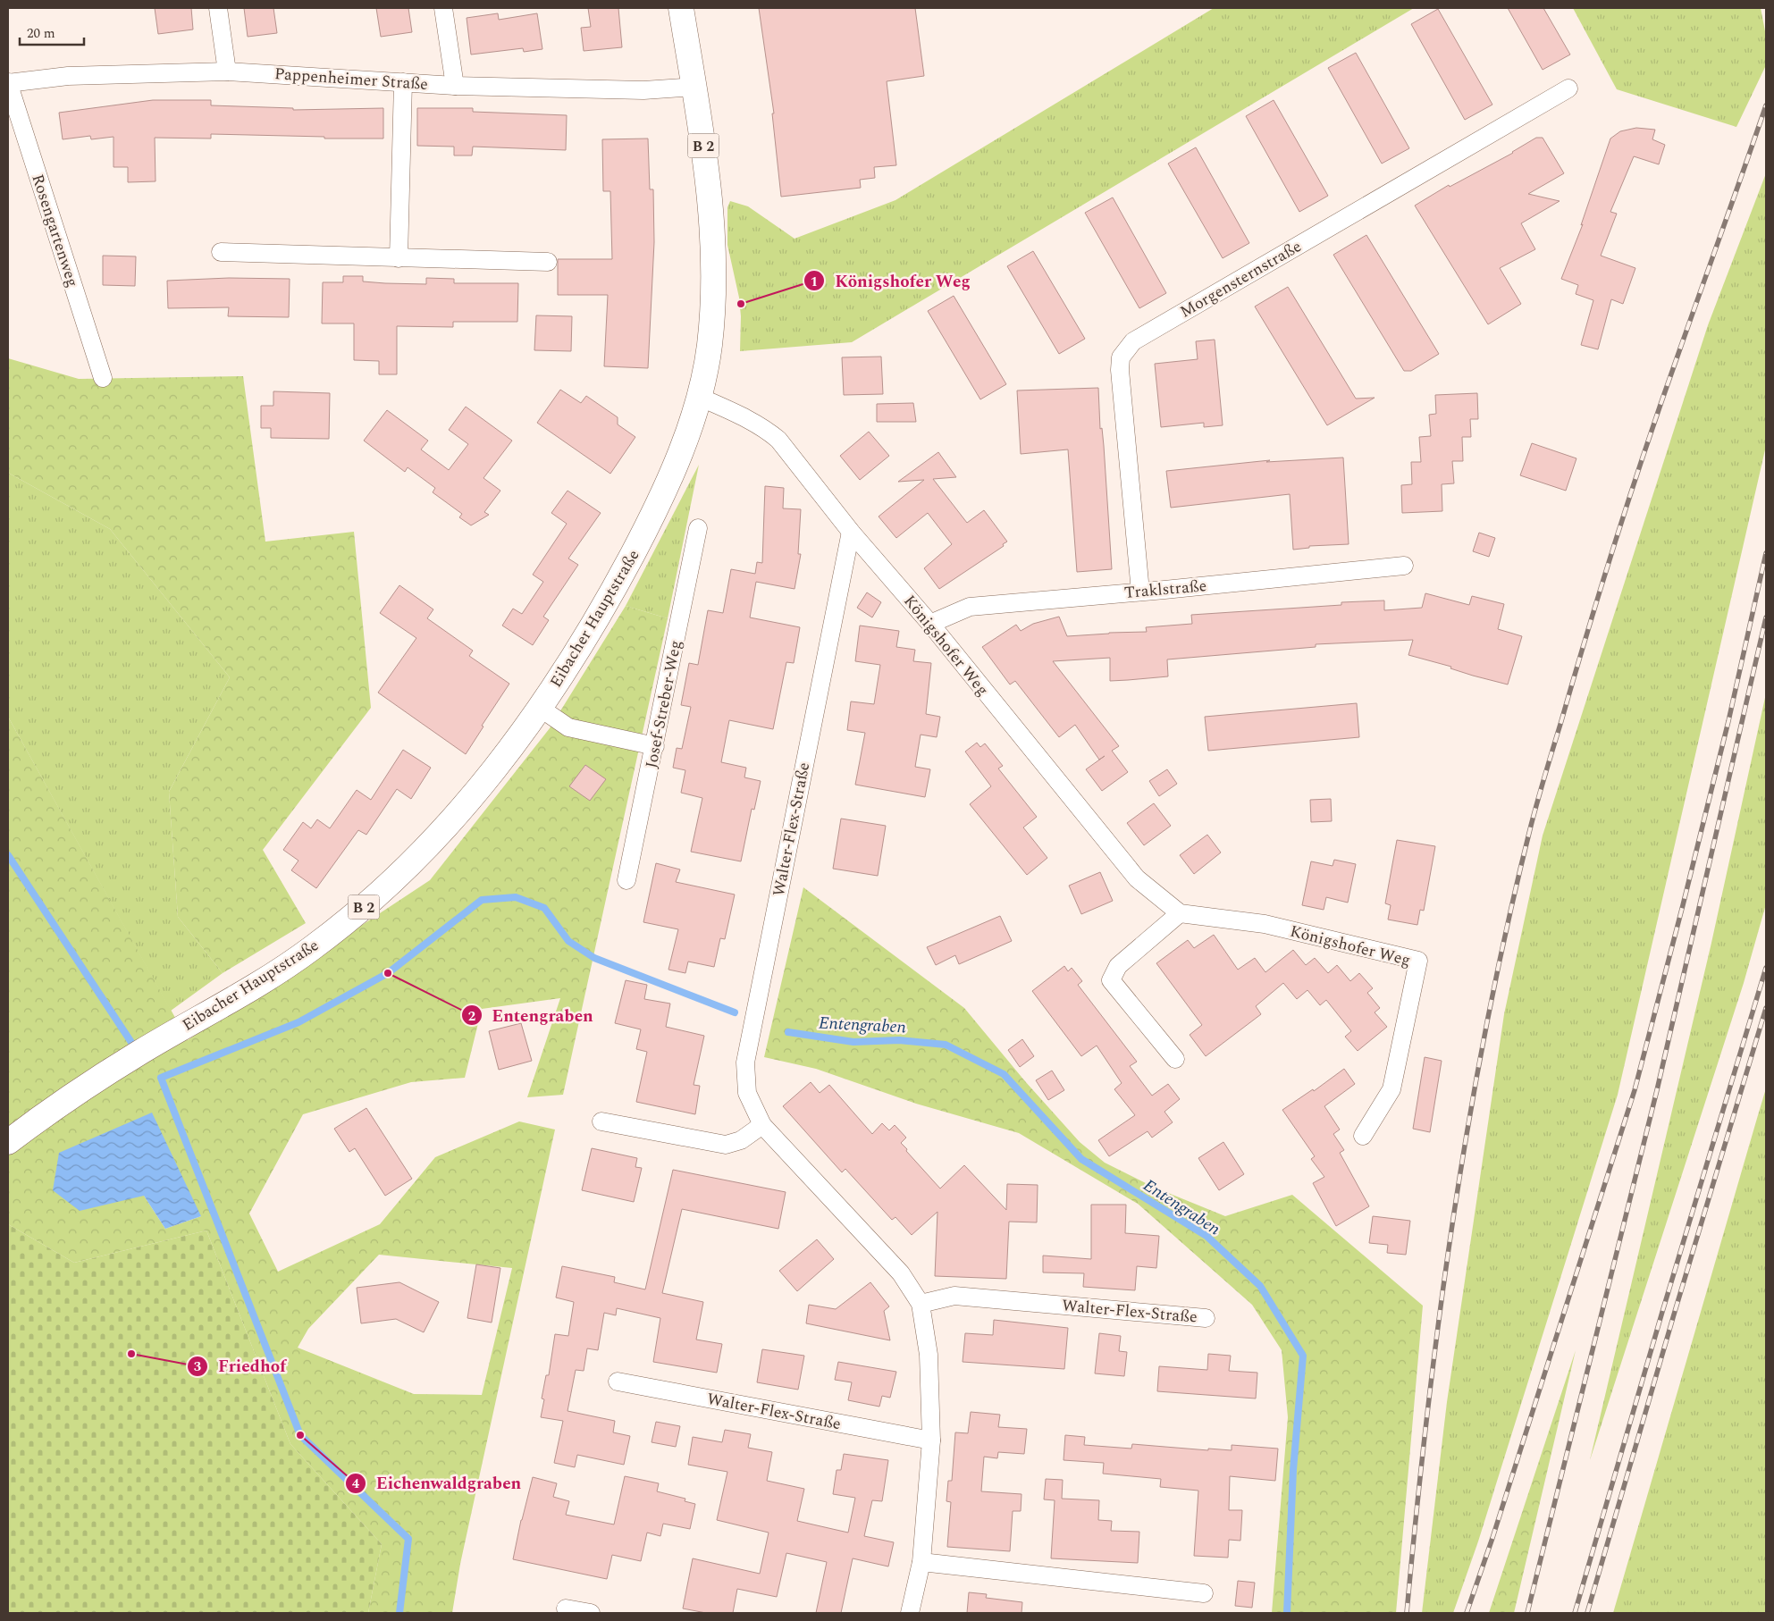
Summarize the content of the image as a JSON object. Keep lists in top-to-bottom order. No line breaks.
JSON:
{"streets":{"main road":["B 2","Eibacher Hauptstraße"],"street":["Pappenheimer Straße","Rosengartenweg","Morgensternstraße","Traklstraße","Königshofer Weg","Josef-Streber-Weg","Walter-Flex-Straße"]},"crossings":[["Pappenheimer Straße","Rosengartenweg"],["Pappenheimer Straße","Eibacher Hauptstraße"],["Morgensternstraße","Traklstraße"],["Traklstraße","Königshofer Weg"],["Eibacher Hauptstraße","Königshofer Weg"],["Königshofer Weg","Walter-Flex-Straße"]],"water":["Entengraben"],"places":["Königshofer Weg","Entengraben","Friedhof","Eichenwaldgraben"],"scale_bar":"20 m"}
